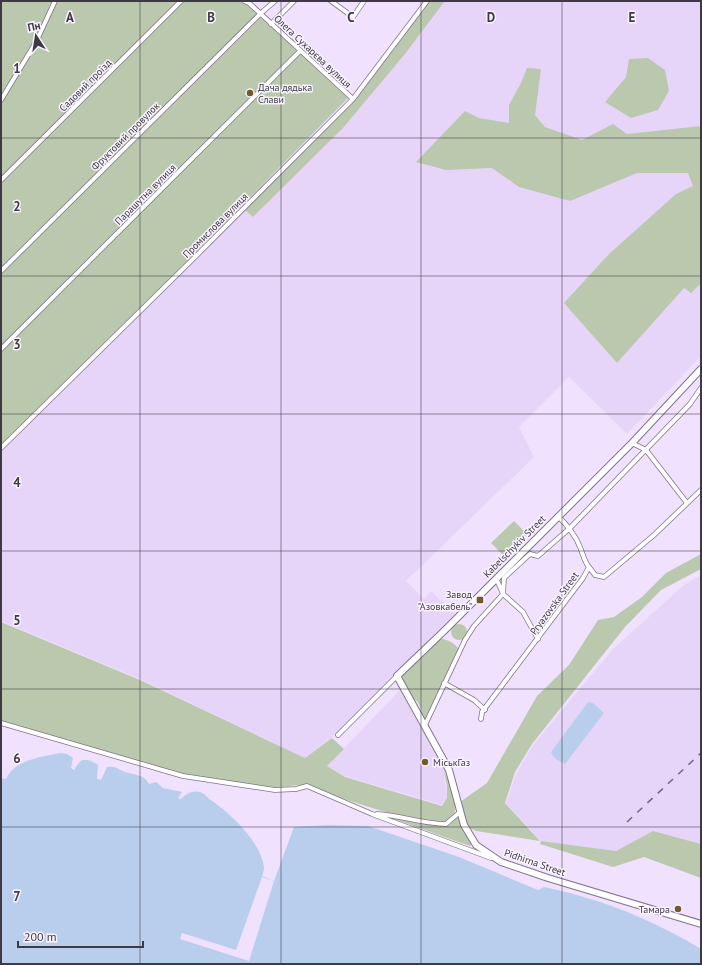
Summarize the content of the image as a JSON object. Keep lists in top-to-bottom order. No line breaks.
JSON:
{"streets":{"street":["Олега Сухарєва вулиця","Садовий проїзд","Фруктовий провулок","Парашутна вулиця","Промислова вулиця","Kabelschykiv Street","Pryazovska Street","Pidhirna Street"]},"crossings":[["Олега Сухарєва вулиця","Фруктовий провулок"],["Олега Сухарєва вулиця","Парашутна вулиця"],["Олега Сухарєва вулиця","Промислова вулиця"],["Kabelschykiv Street","Pidhirna Street"]],"places":{"other":["Дача дядька Слави","МіськГаз","Тамара"],"transit":["Завод \"Азовкабель\""]},"scale_bar":"200 m","north":"top","grid":{"columns":["A","B","C","D","E"],"rows":["1","2","3","4","5","6","7"]}}
